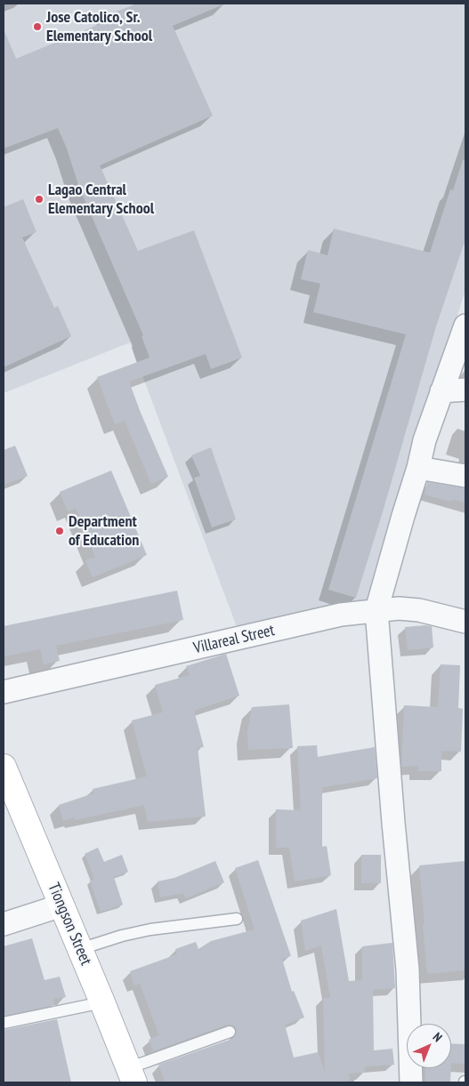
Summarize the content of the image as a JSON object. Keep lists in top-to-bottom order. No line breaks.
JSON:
{"streets":{"street":["Villareal Street","Tiongson Street"]},"places":["Jose Catolico, Sr. Elementary School","Lagao Central Elementary School","Department of Education"],"north":"top right"}
